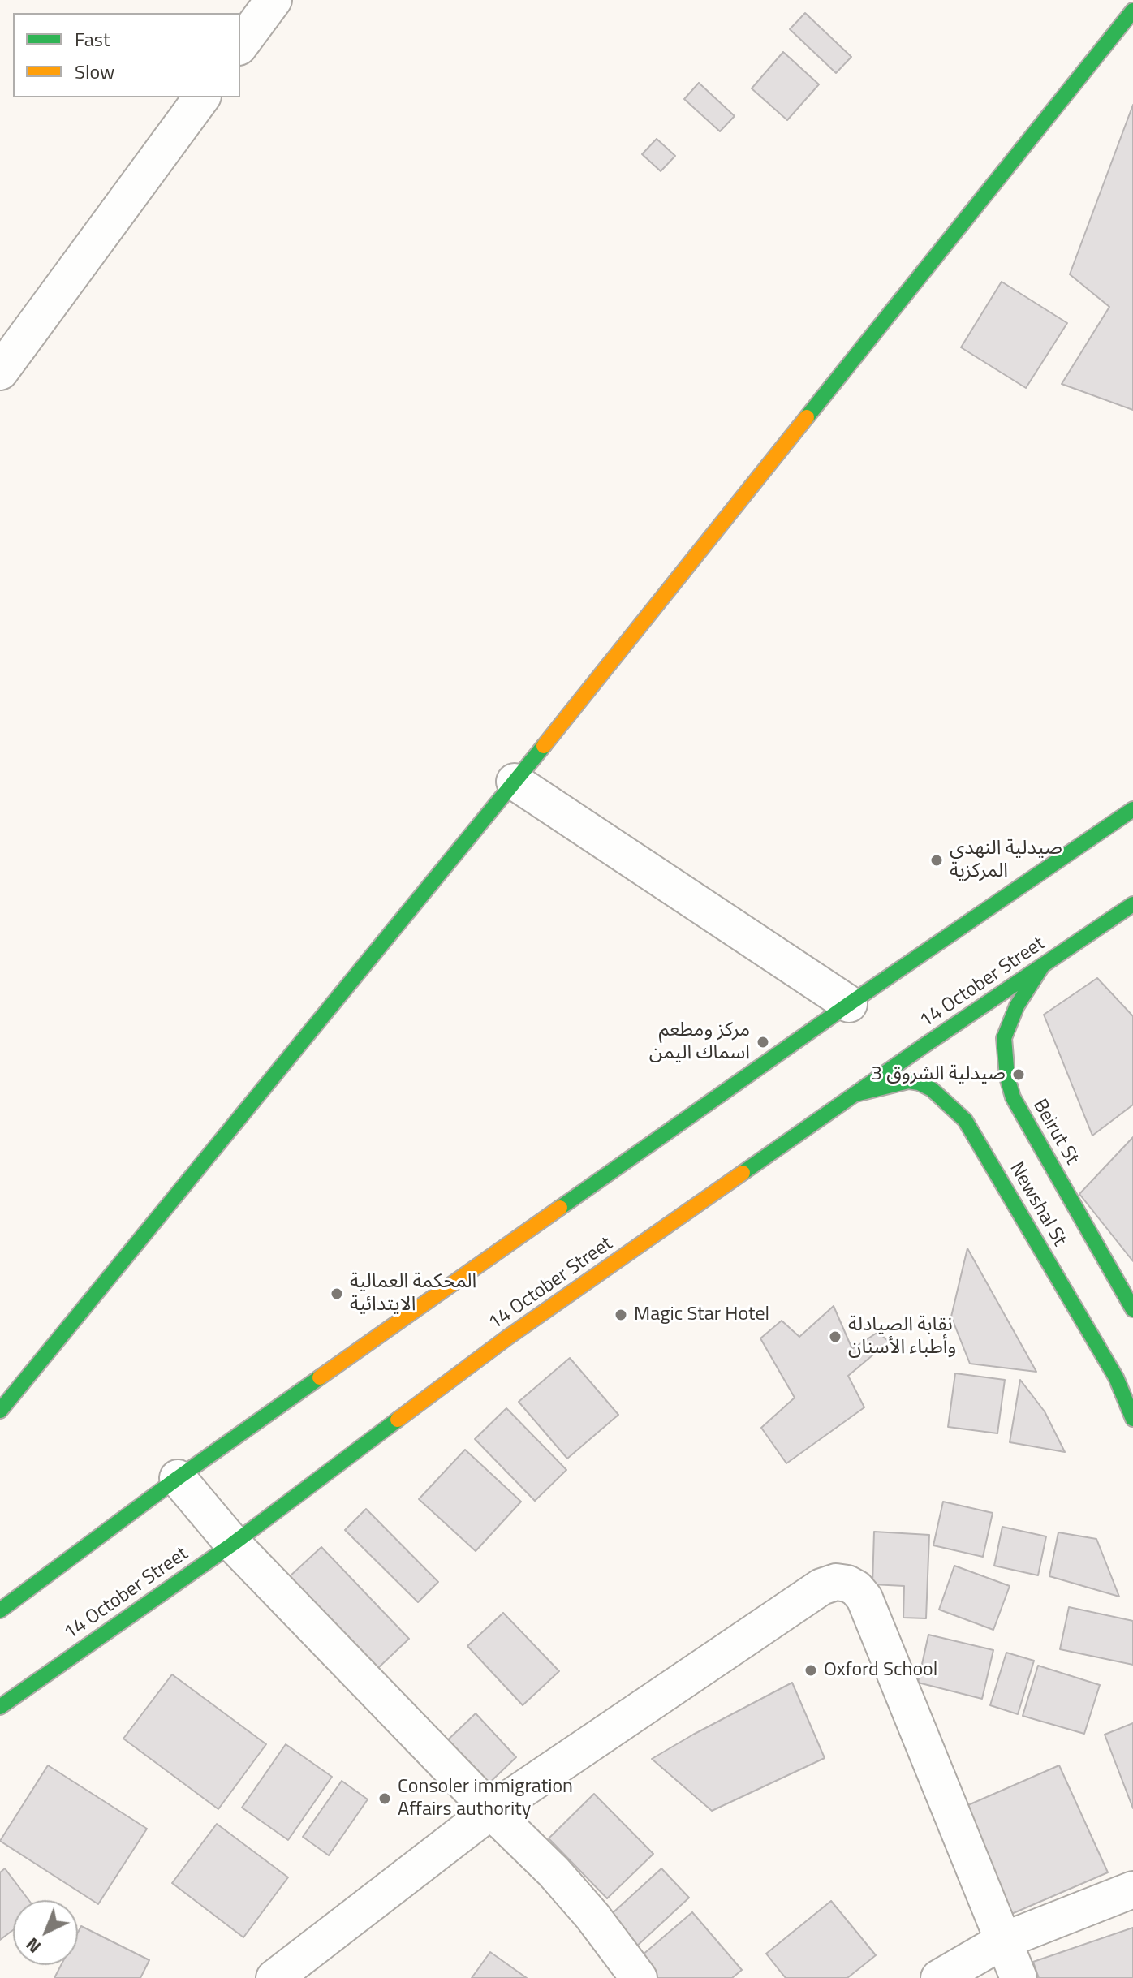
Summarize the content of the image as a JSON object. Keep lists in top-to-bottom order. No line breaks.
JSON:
{"streets":{"main road":["14 October Street","Beirut St","Newshal St"]},"crossings":[["14 October Street","Beirut St"],["14 October Street","Newshal St"]],"places":["صيدلية النهدي المركزية","مركز ومطعم اسماك اليمن","صيدلية الشروق 3","المحكمة العمالية الايتدائية","Magic Star Hotel","نقابة الصيادلة وأطباء الأسنان","Oxford School","Consoler immigration Affairs authority"],"legend":["Fast","Slow"],"north":"bottom left"}
